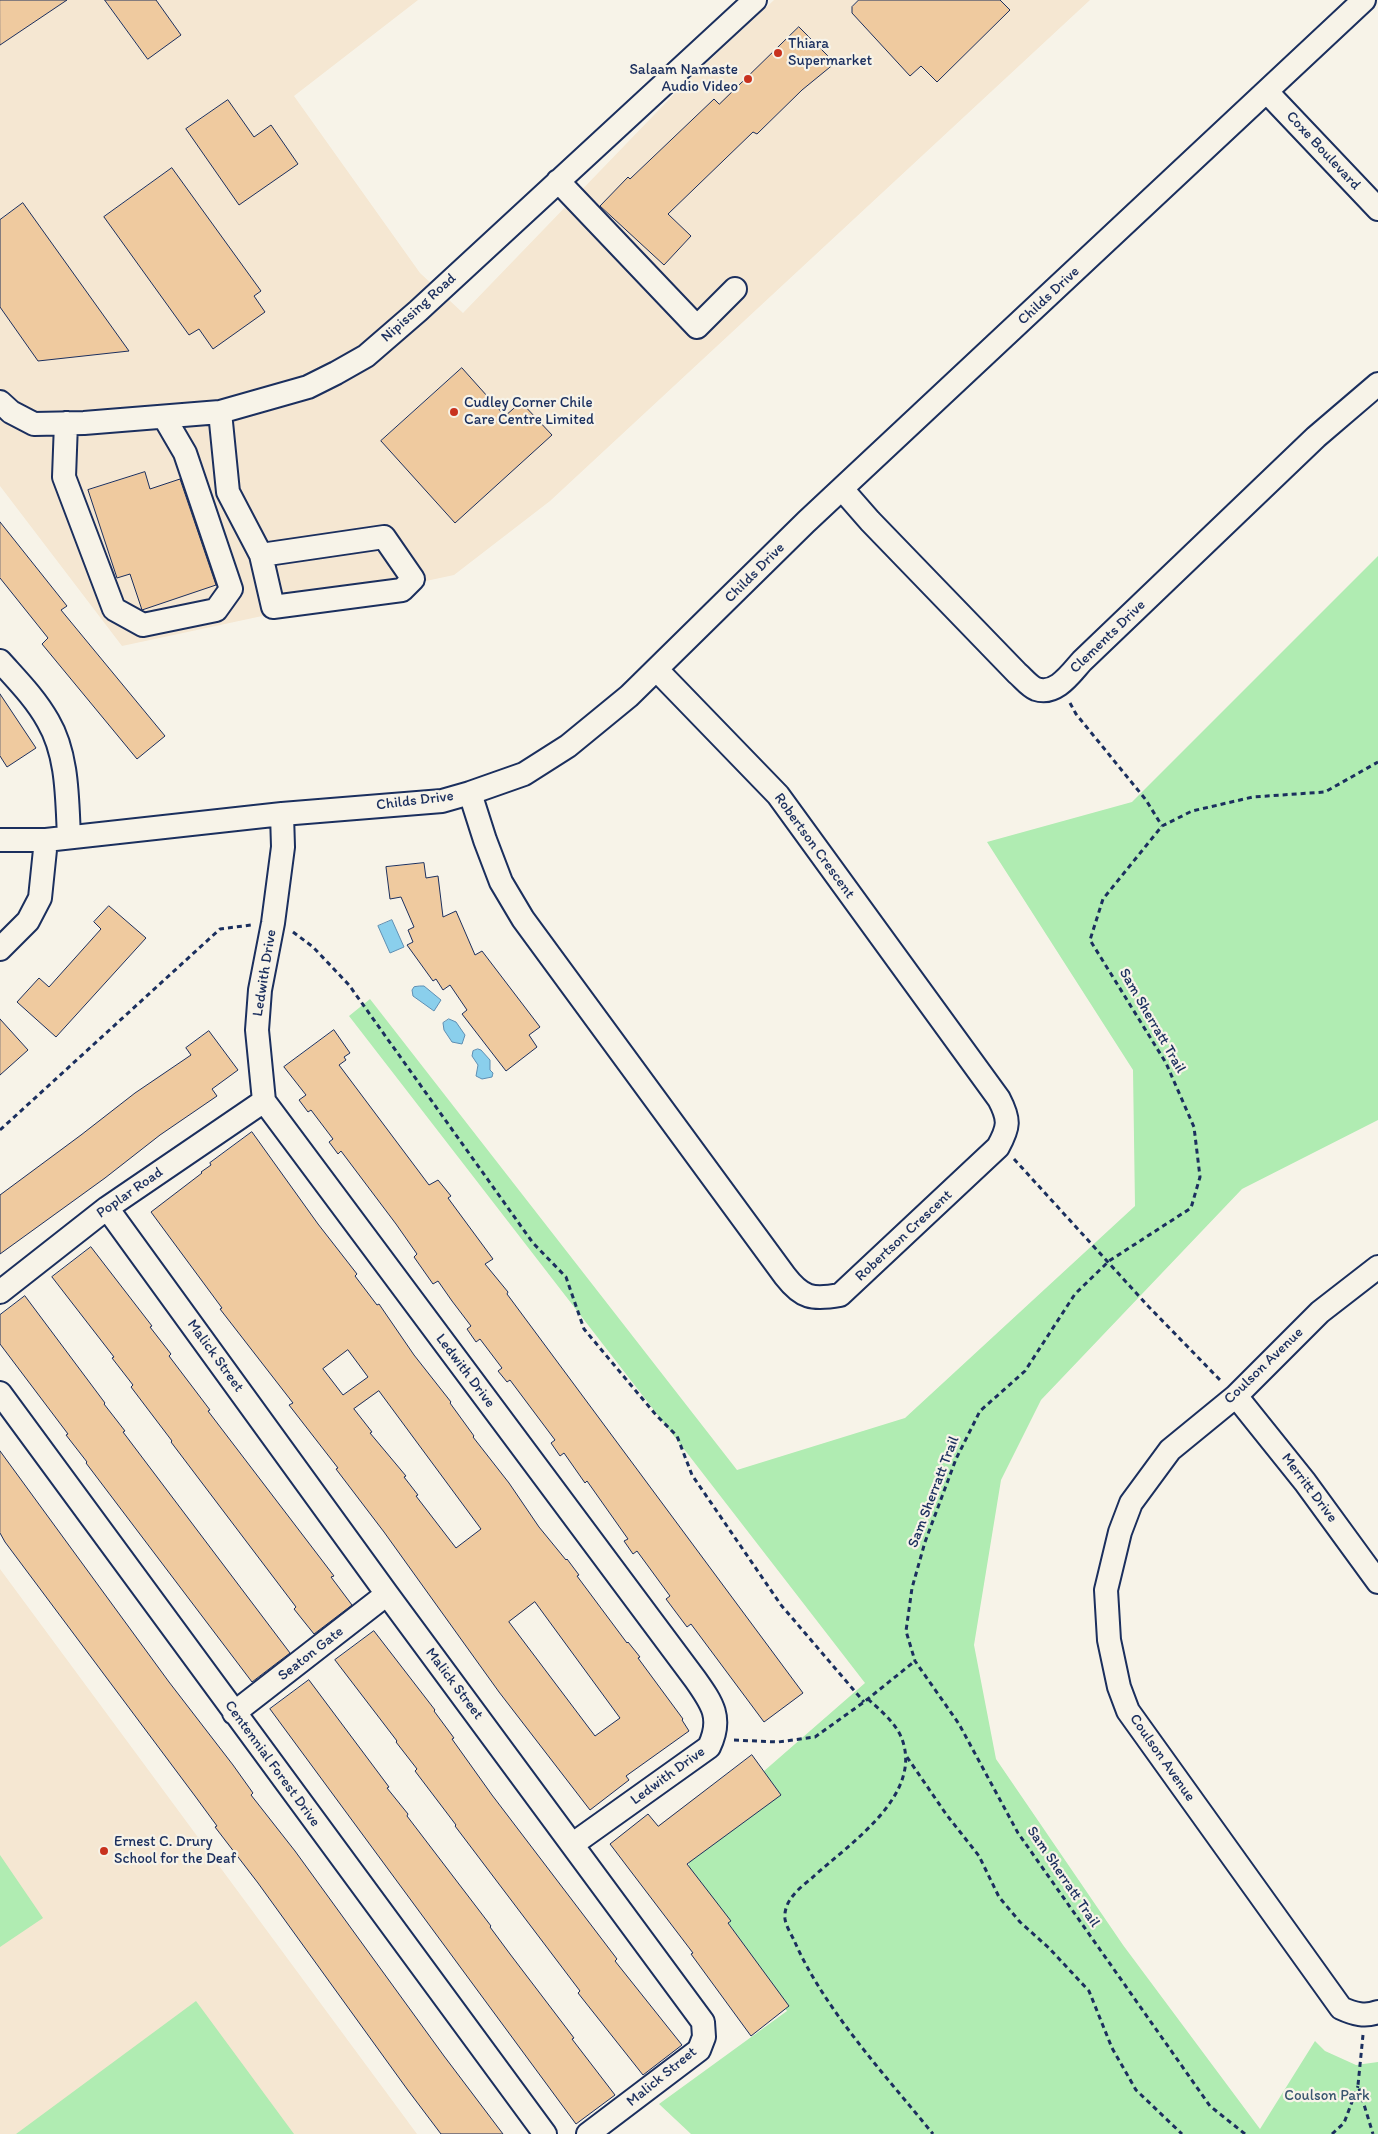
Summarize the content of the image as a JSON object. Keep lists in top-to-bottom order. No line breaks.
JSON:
{"streets":{"street":["Coxe Boulevard","Childs Drive","Nipissing Road","Clements Drive","Robertson Crescent","Ledwith Drive","Poplar Road","Malick Street","Coulson Avenue","Merritt Drive","Seaton Gate","Centennial Forest Drive"],"path":["Sam Sherratt Trail"]},"crossings":[["Coxe Boulevard","Childs Drive"],["Childs Drive","Clements Drive"],["Childs Drive","Robertson Crescent"],["Childs Drive","Ledwith Drive"],["Ledwith Drive","Poplar Road"],["Ledwith Drive","Malick Street"],["Poplar Road","Malick Street"],["Malick Street","Seaton Gate"],["Coulson Avenue","Merritt Drive"],["Seaton Gate","Centennial Forest Drive"]],"parks":["Coulson Park"],"places":["Thiara Supermarket","Salaam Namaste Audio Video","Cudley Corner Chile Care Centre Limited","Ernest C. Drury School for the Deaf"]}
